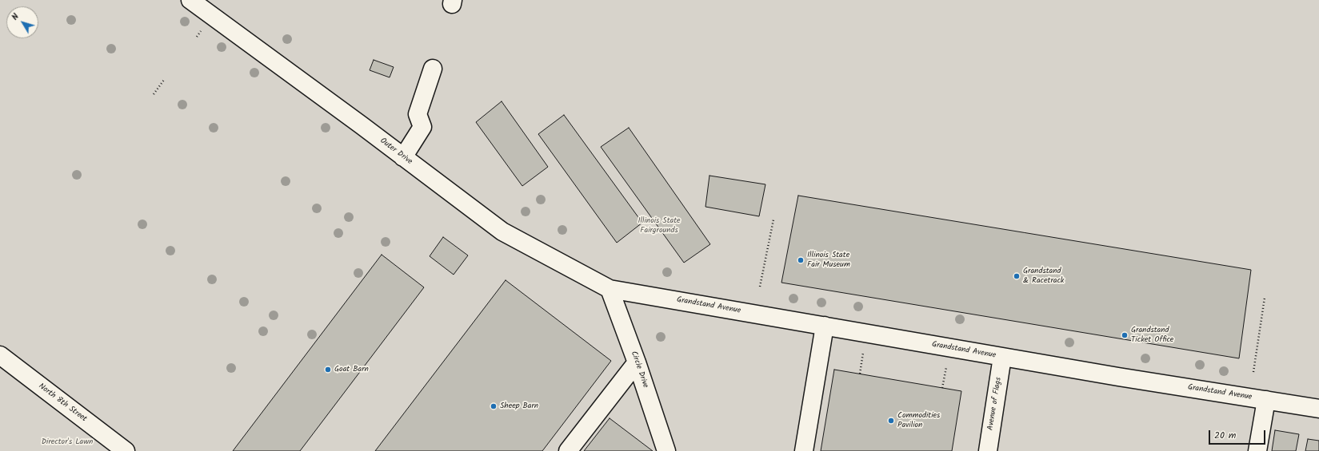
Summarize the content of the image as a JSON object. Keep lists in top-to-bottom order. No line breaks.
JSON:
{"streets":{"street":["Outer Drive","Grandstand Avenue","Circle Drive","North 8th Street","Avenue of Flags"]},"crossings":[["Outer Drive","Grandstand Avenue"],["Outer Drive","Circle Drive"],["Grandstand Avenue","Circle Drive"],["Grandstand Avenue","Avenue of Flags"]],"parks":["Illinois State Fairgrounds","Director's Lawn"],"places":["Illinois State Fair Museum","Grandstand & Racetrack","Grandstand Ticket Office","Goat Barn","Sheep Barn","Commodities Pavilion"],"scale_bar":"20 m","north":"top left"}
